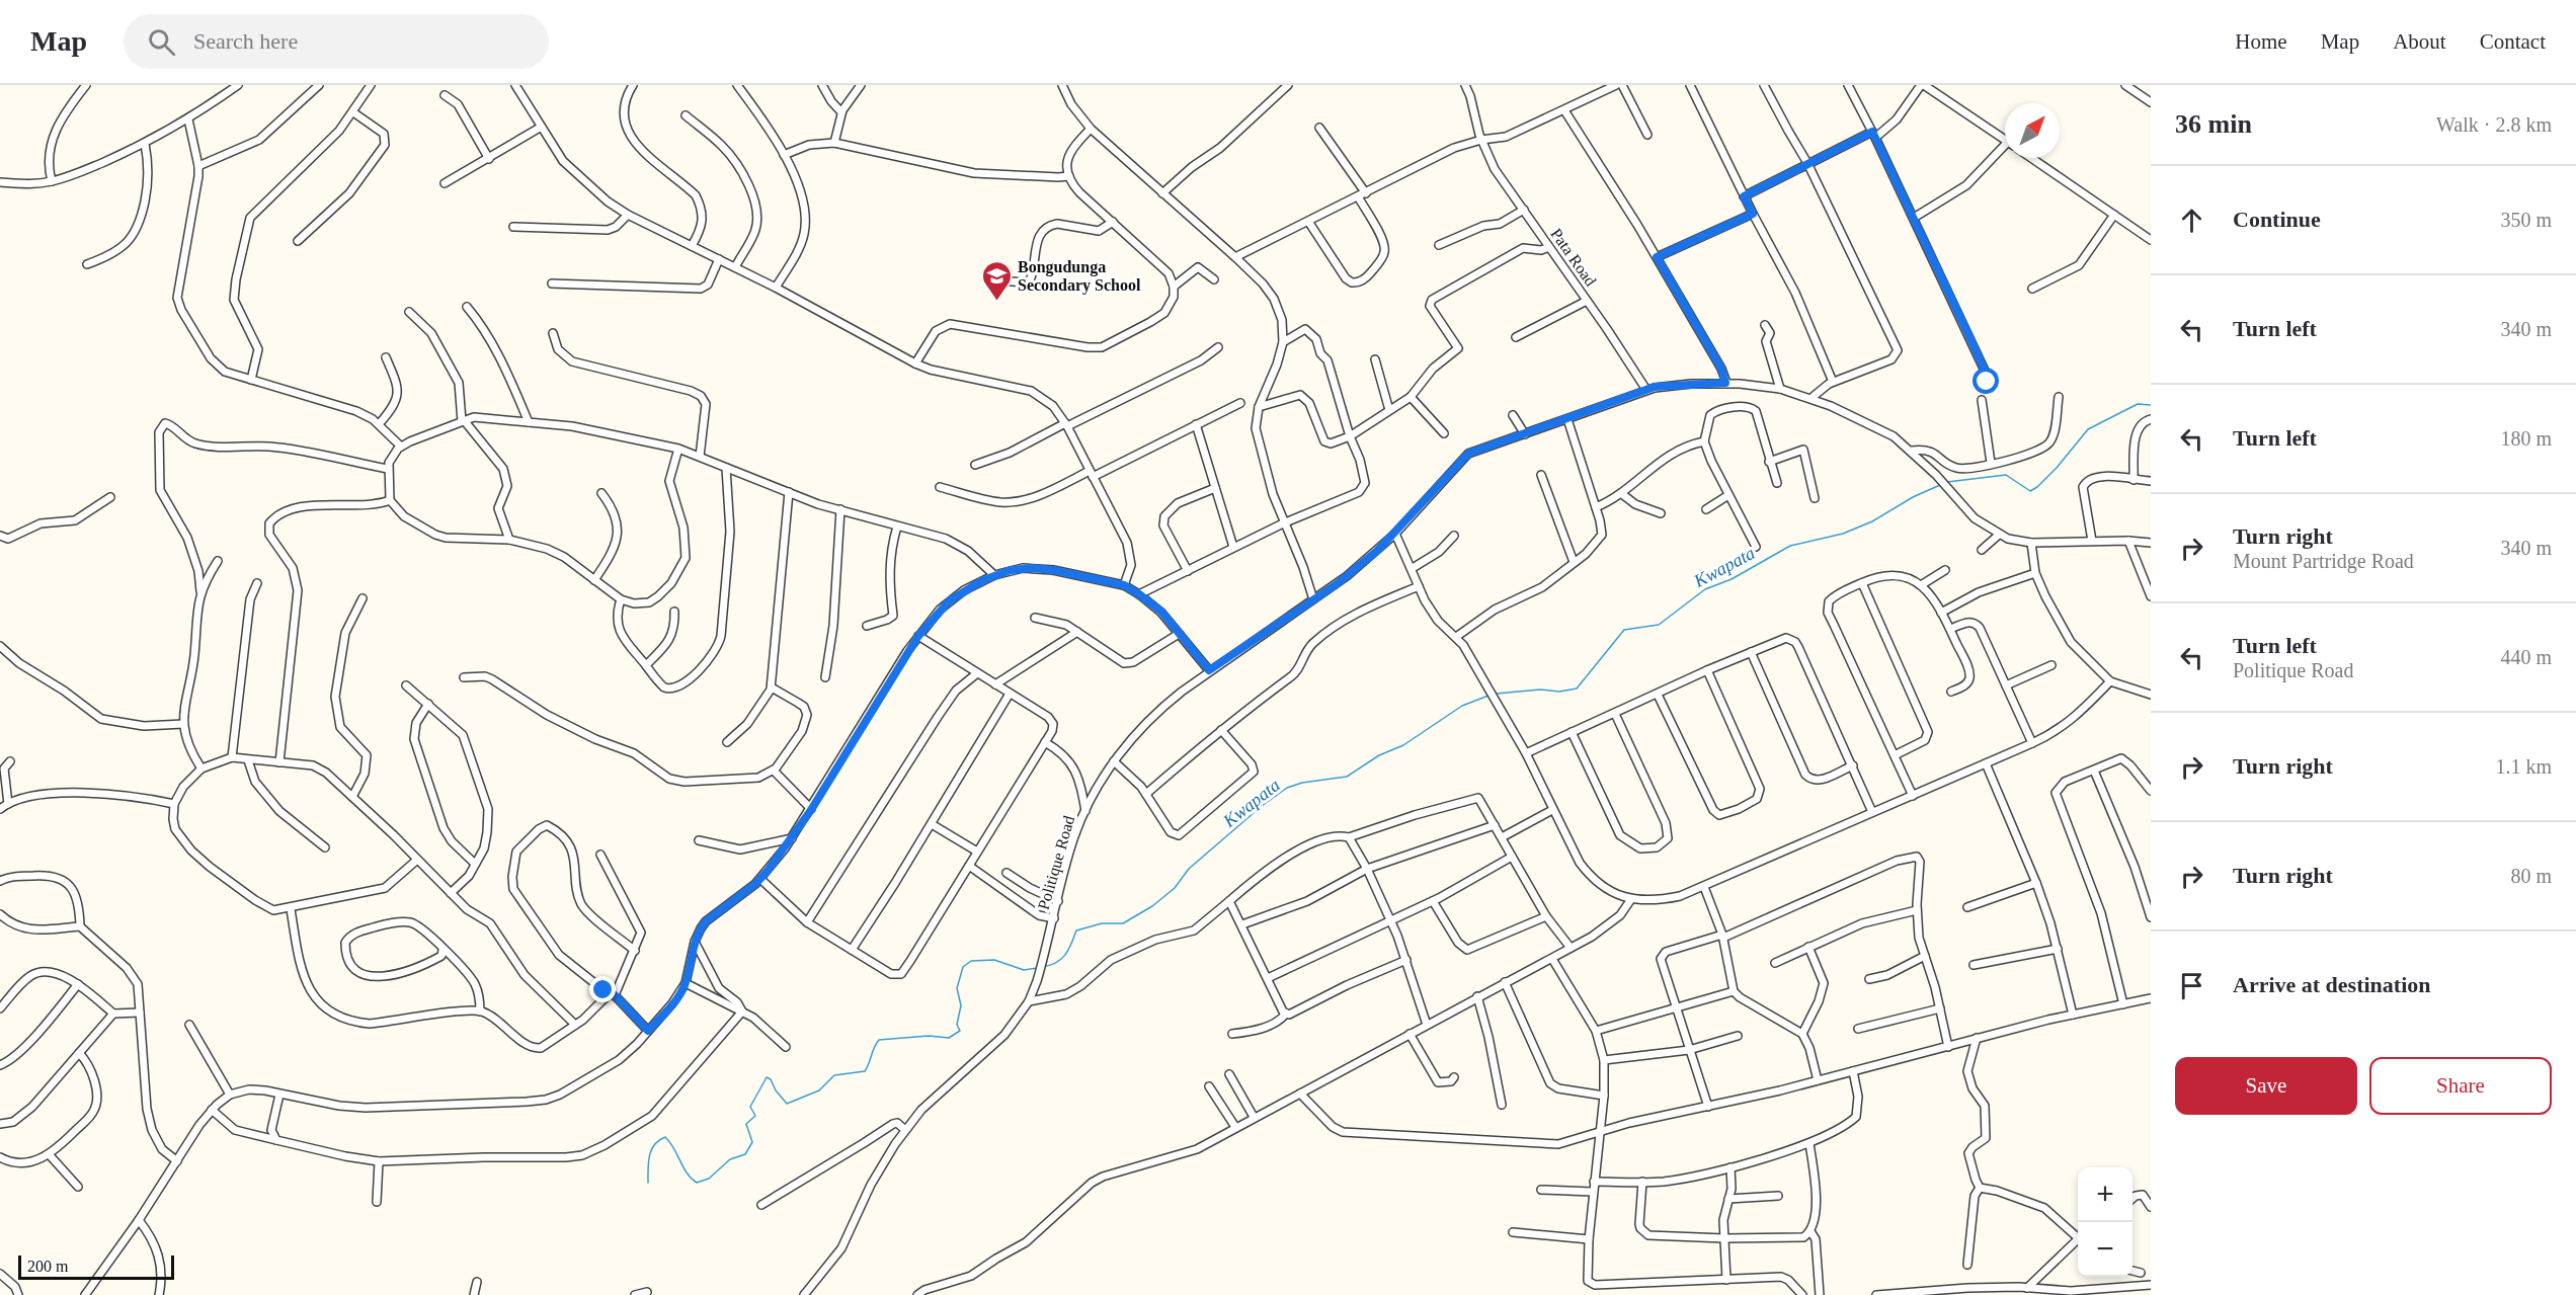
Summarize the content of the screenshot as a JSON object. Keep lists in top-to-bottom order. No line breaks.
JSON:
{"streets":{"street":["Pata Road","Politique Road"]},"water":["Kwapata"],"places":{"school or university":["Bongudunga Secondary School"]},"scale_bar":"200 m","north":"top right","page":{"header":"Map","search":"Search here","nav":["Home","Map","About","Contact"],"heading":["36 min","Walk · 2.8 km"],"list":[["Continue","350 m"],["Turn left","340 m"],["Turn left","180 m"],["Turn right","Mount Partridge Road","340 m"],["Turn left","Politique Road","440 m"],["Turn right","1.1 km"],["Turn right","80 m"],"Arrive at destination"],"buttons":["Save","Share"],"map_buttons":["+","−"],"scale":"200 m"}}
